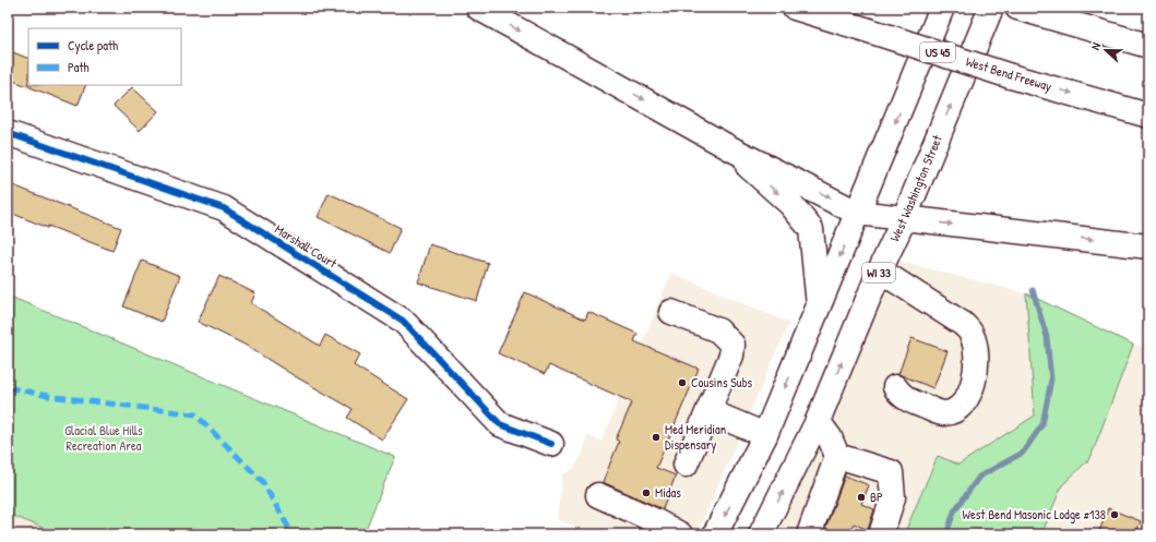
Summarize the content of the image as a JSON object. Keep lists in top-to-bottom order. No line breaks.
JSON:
{"streets":{"main road":["US 45","West Bend Freeway","West Washington Street","Marshall Court","WI 33"]},"parks":["Glacial Blue Hills Recreation Area"],"places":["Cousins Subs","Med Meridian Dispensary","Midas","BP","West Bend Masonic Lodge #138"],"legend":["Cycle path","Path"],"north":"left"}
